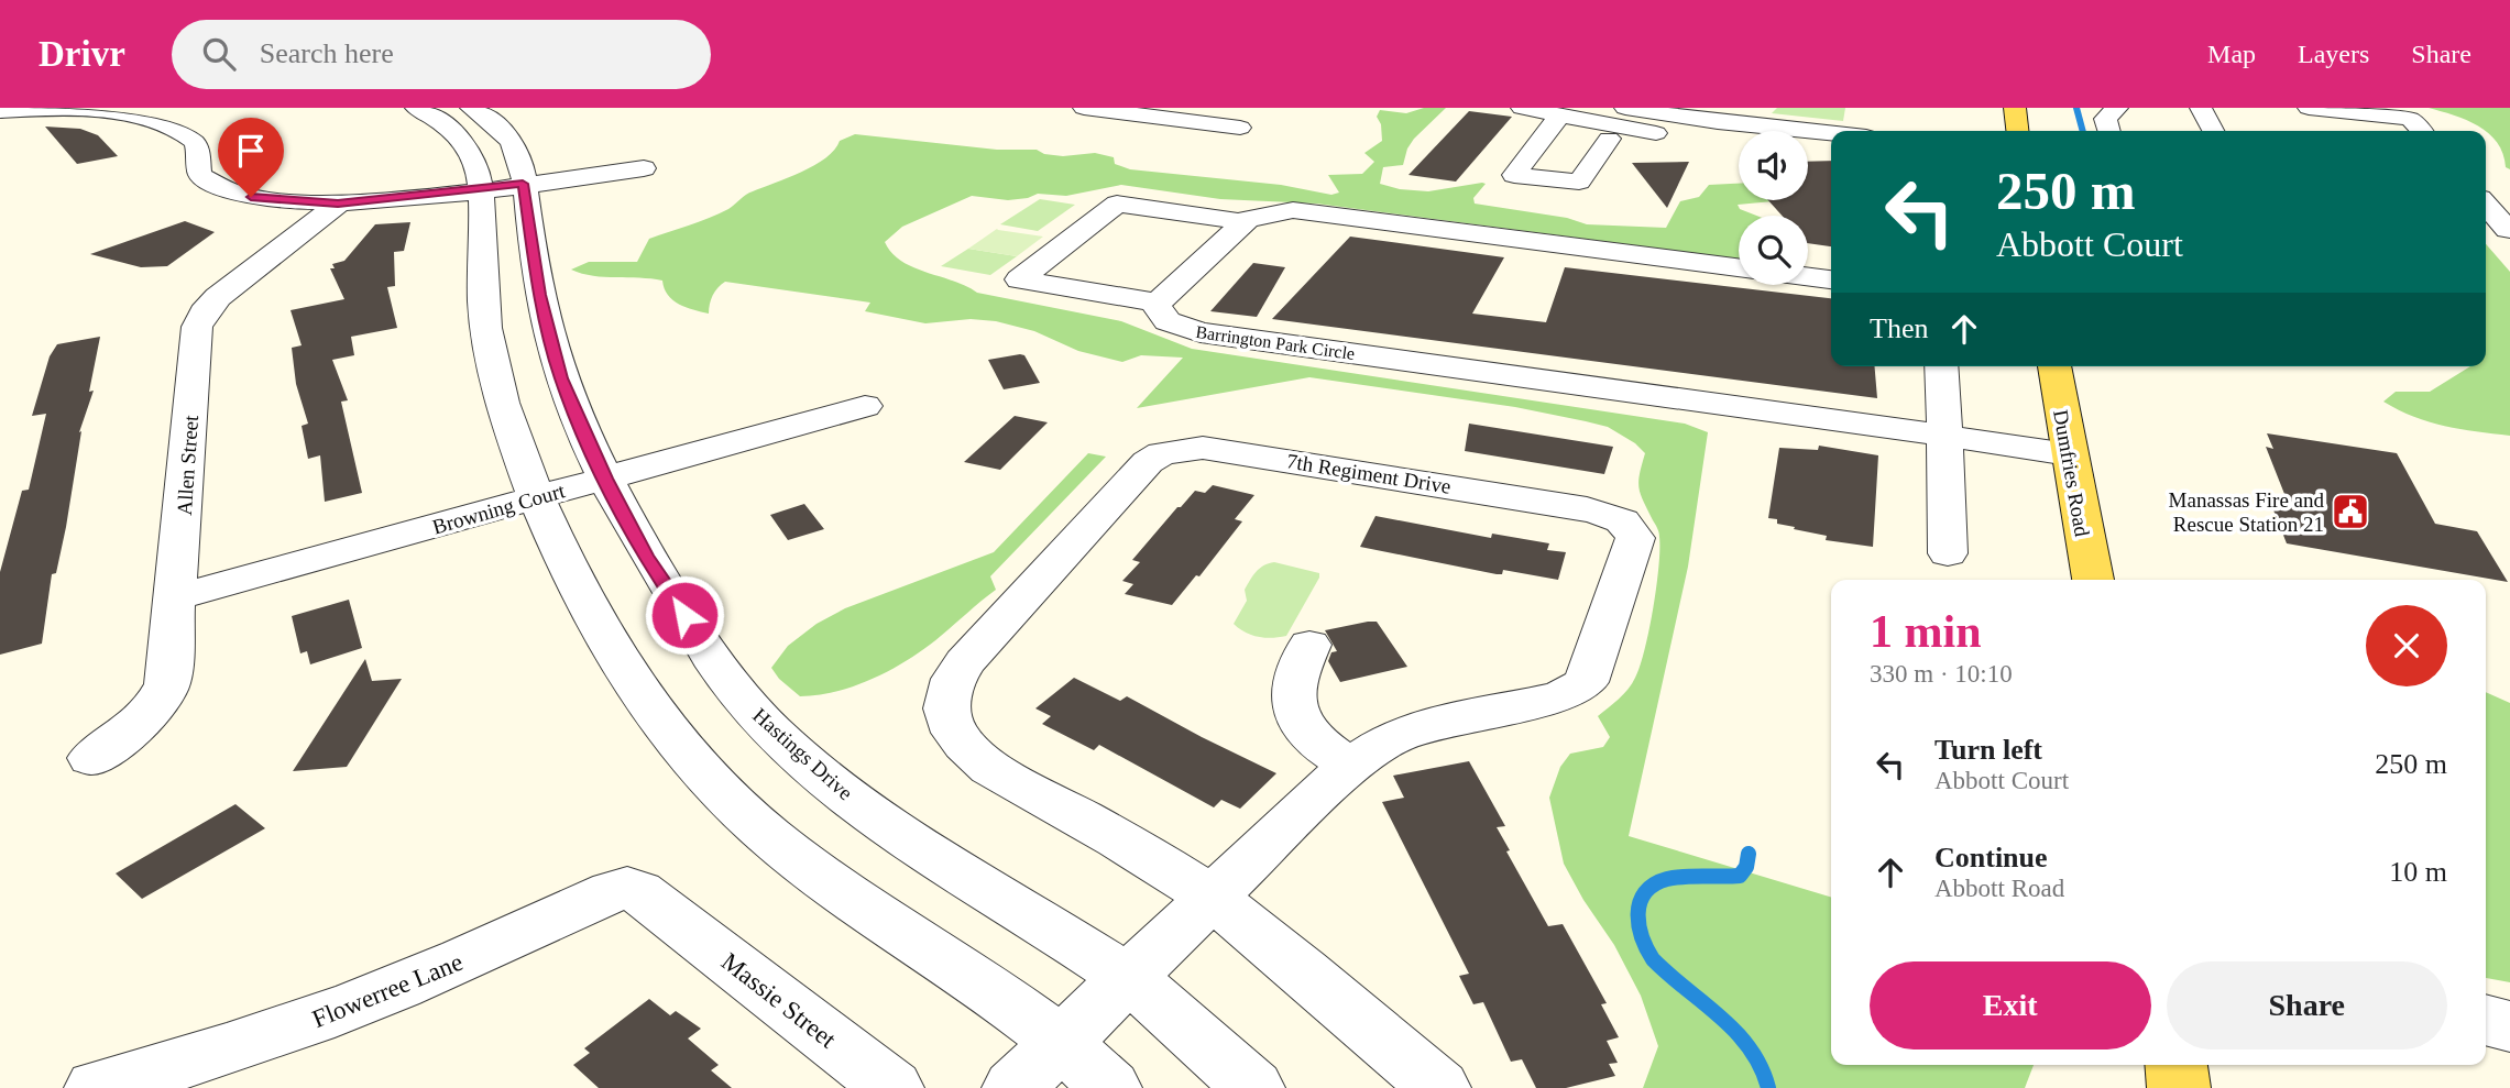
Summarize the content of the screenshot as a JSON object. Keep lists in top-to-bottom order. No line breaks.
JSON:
{"streets":{"main road":["Dumfries Road"],"street":["Barrington Park Circle","Allen Street","7th Regiment Drive","Browning Court","Hastings Drive","Flowerree Lane","Massie Street"]},"crossings":[["Barrington Park Circle","Dumfries Road"],["Allen Street","Browning Court"],["7th Regiment Drive","Hastings Drive"],["Browning Court","Hastings Drive"],["Flowerree Lane","Massie Street"]],"places":{"public building":["Manassas Fire and Rescue Station 21"]},"page":{"header":"Drivr","search":"Search here","nav":["Map","Layers","Share"],"turn":["250 m","Abbott Court"],"then":"Then","heading":["1 min","330 m · 10:10"],"list":[{"name":"Turn left","note":"Abbott Court","value":"250 m"},{"name":"Continue","note":"Abbott Road","value":"10 m"}],"buttons":["Exit","Share"]}}
